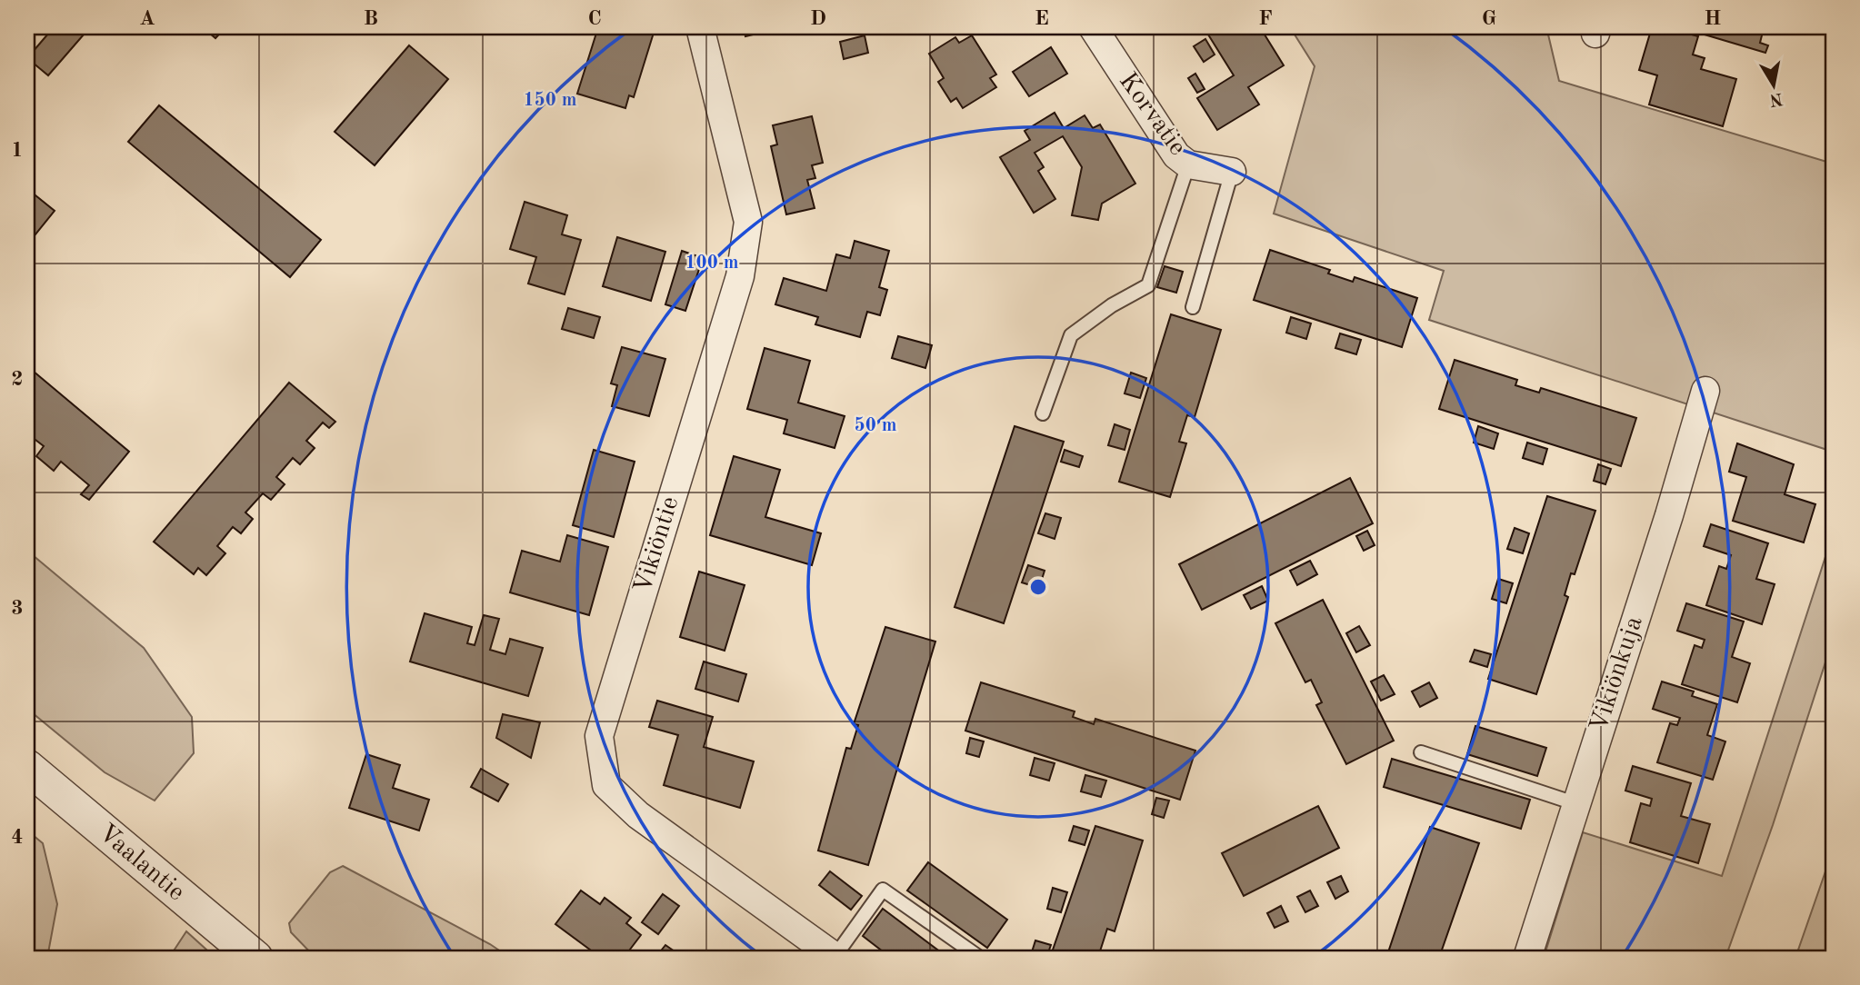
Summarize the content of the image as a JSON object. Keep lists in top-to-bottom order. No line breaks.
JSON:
{"streets":{"street":["Korvatie","Vikiöntie","Vikiönkuja","Vaalantie"]},"north":"bottom","grid":{"columns":["A","B","C","D","E","F","G","H"],"rows":["1","2","3","4"]},"rings":["150 m","100 m","50 m"]}
